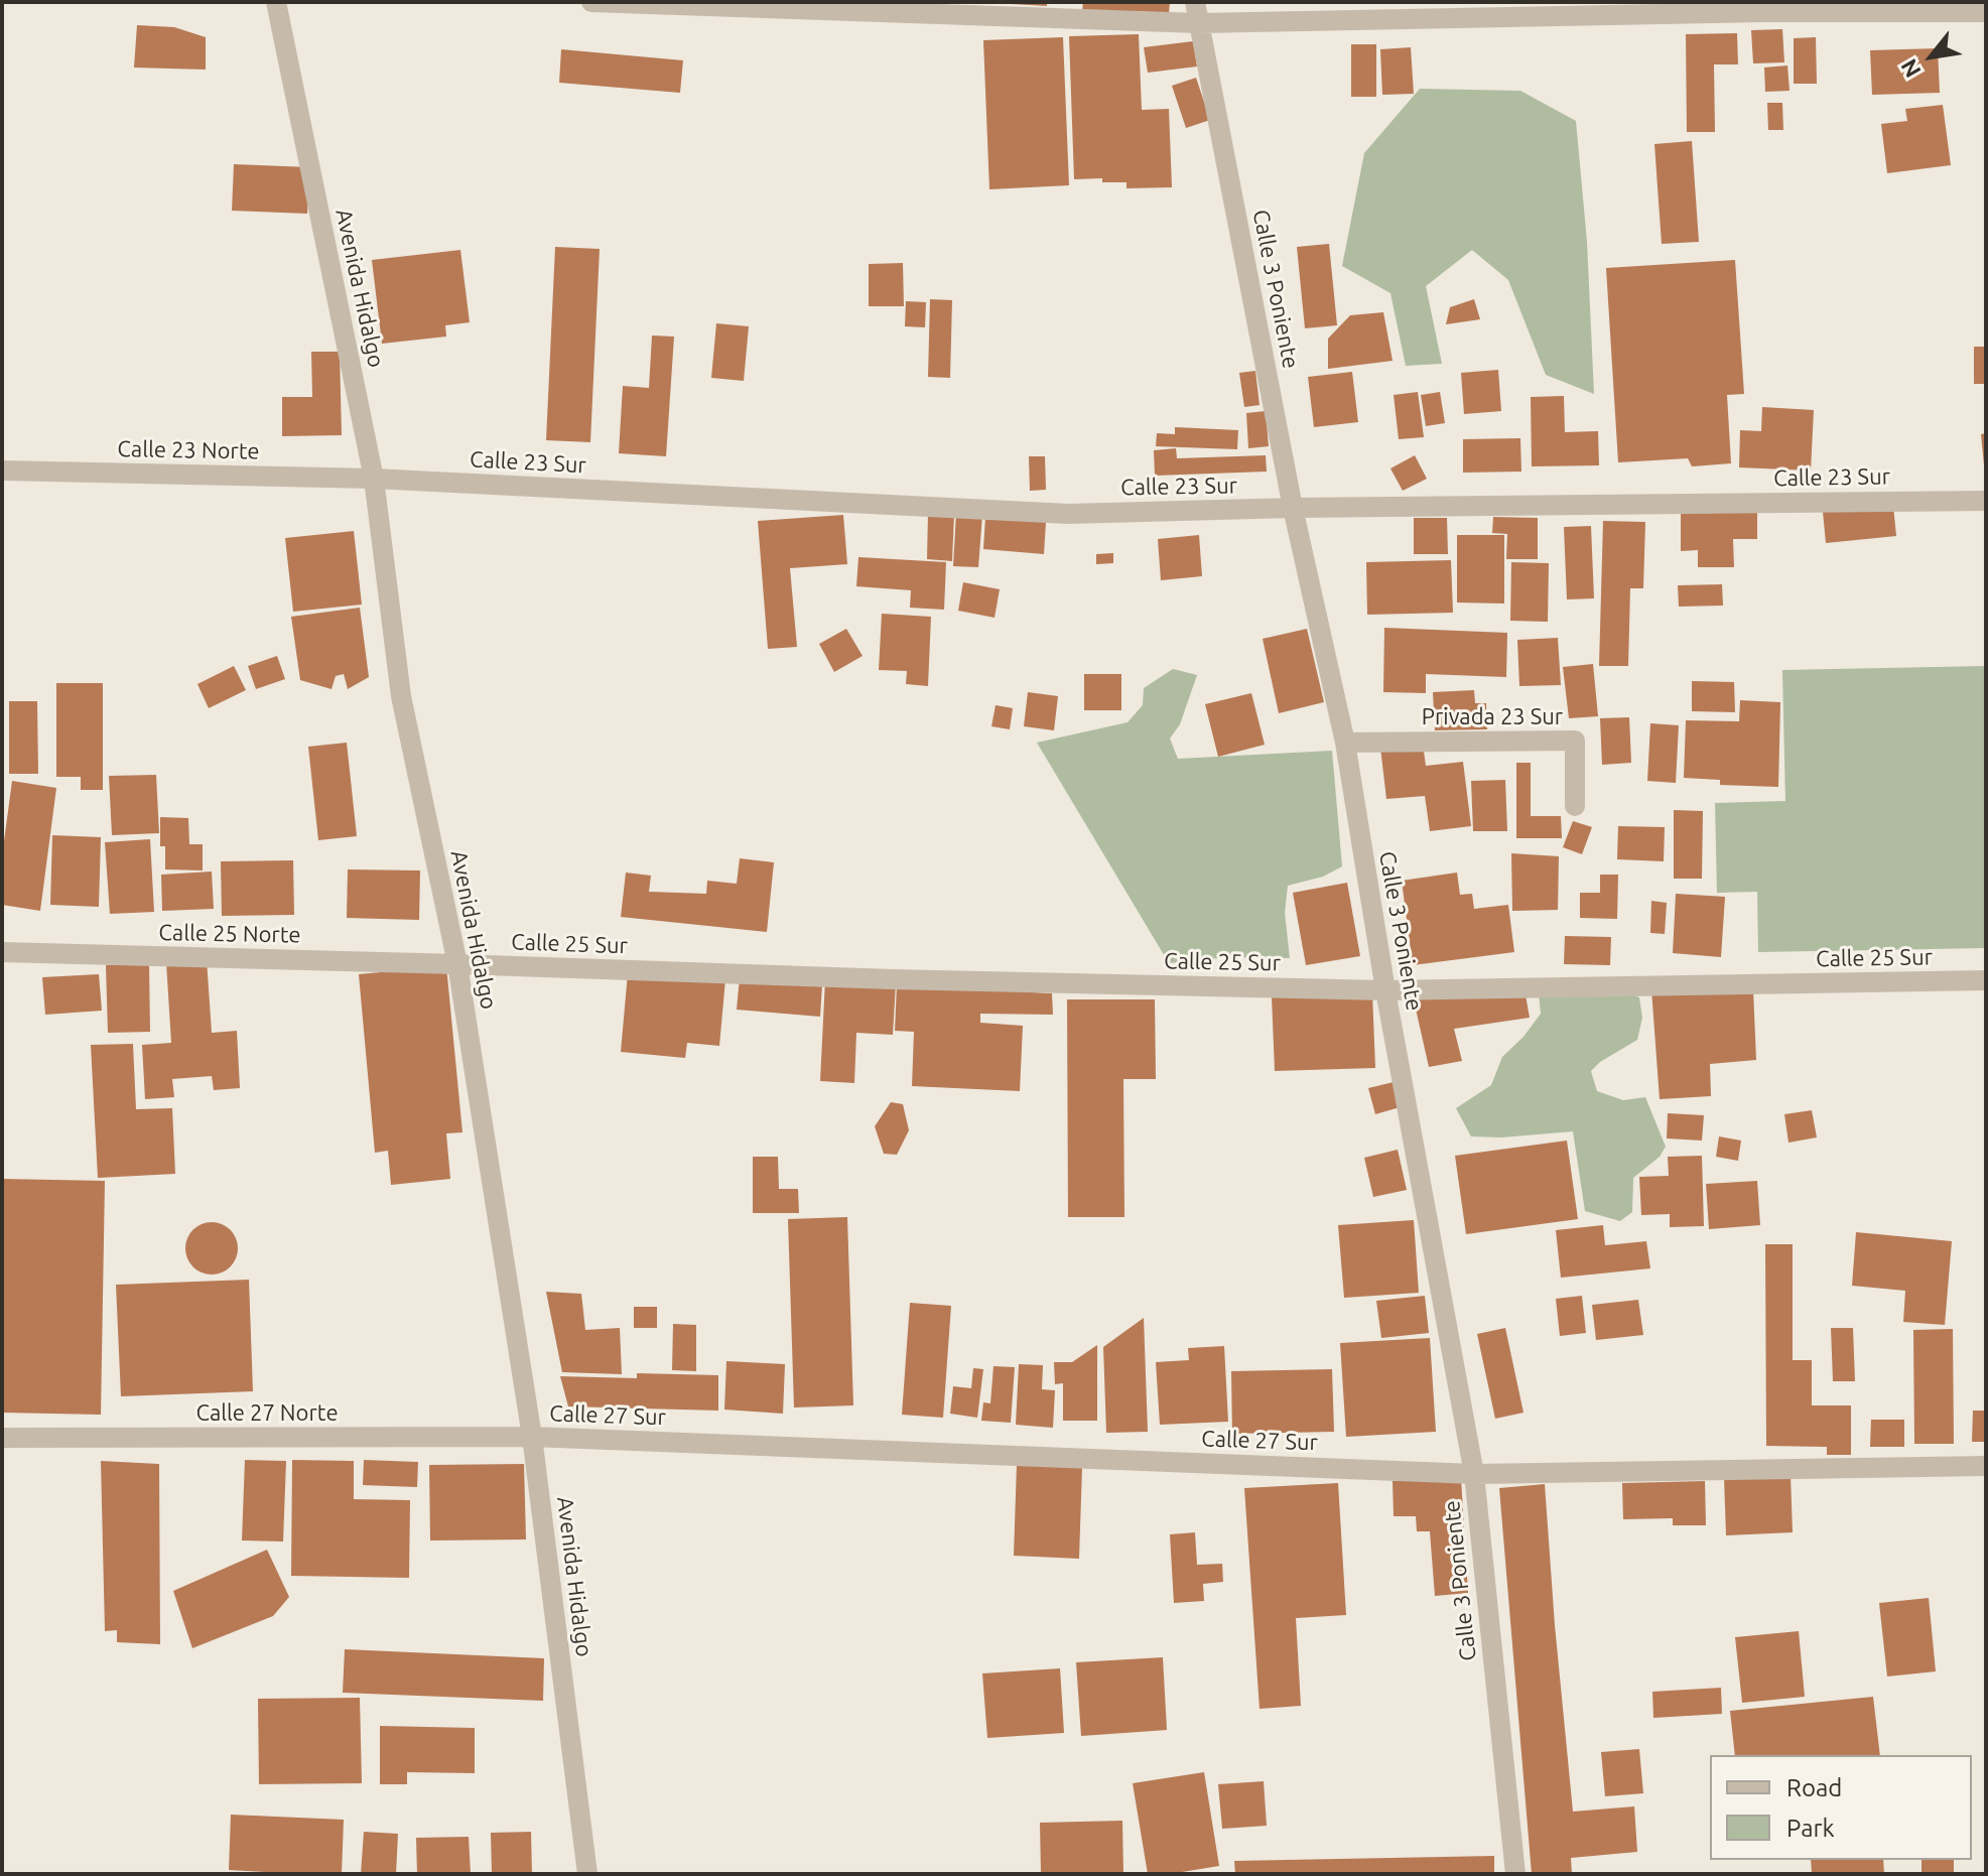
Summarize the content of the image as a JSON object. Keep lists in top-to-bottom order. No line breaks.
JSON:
{"streets":{"street":["Avenida Hidalgo","Calle 3 Poniente","Calle 23 Norte","Calle 23 Sur","Privada 23 Sur","Calle 25 Norte","Calle 25 Sur","Calle 27 Norte","Calle 27 Sur"]},"crossings":[["Avenida Hidalgo","Calle 23 Norte"],["Avenida Hidalgo","Calle 23 Sur"],["Avenida Hidalgo","Calle 25 Norte"],["Avenida Hidalgo","Calle 25 Sur"],["Avenida Hidalgo","Calle 27 Norte"],["Avenida Hidalgo","Calle 27 Sur"],["Calle 3 Poniente","Calle 23 Sur"],["Calle 3 Poniente","Privada 23 Sur"],["Calle 3 Poniente","Calle 25 Sur"],["Calle 3 Poniente","Calle 27 Sur"],["Calle 23 Norte","Calle 23 Sur"],["Calle 25 Norte","Calle 25 Sur"],["Calle 27 Norte","Calle 27 Sur"]],"legend":["Road","Park"],"north":"bottom left"}
